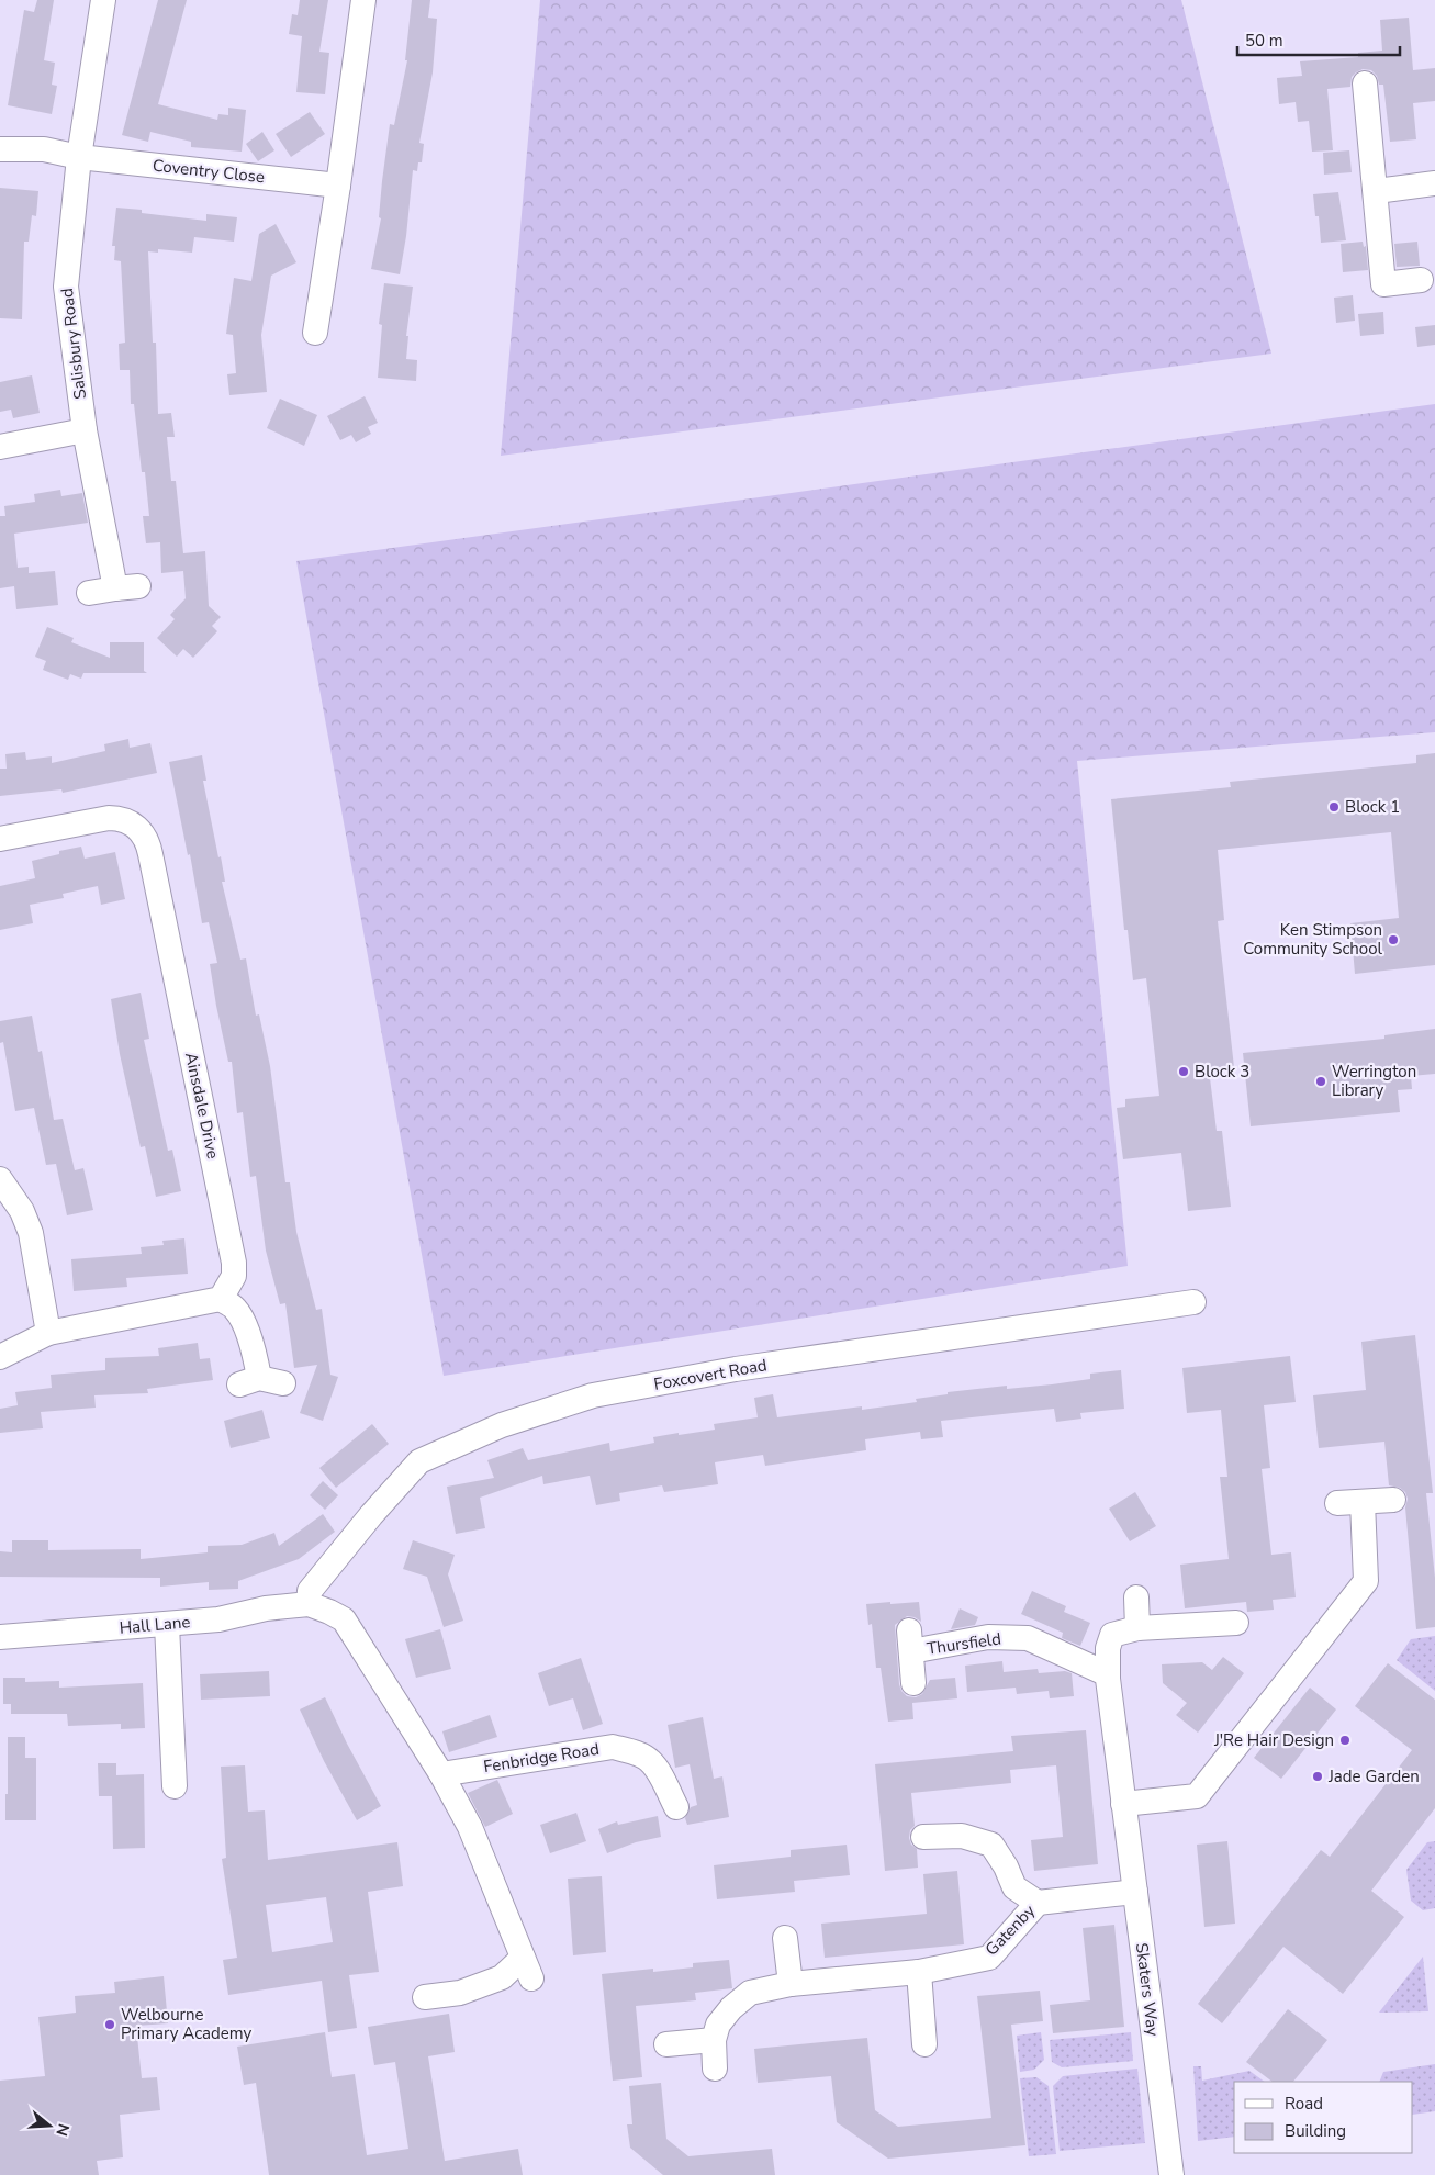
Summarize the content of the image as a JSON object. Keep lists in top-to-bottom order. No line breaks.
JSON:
{"streets":{"street":["Coventry Close","Salisbury Road","Ainsdale Drive","Foxcovert Road","Hall Lane","Thursfield","Fenbridge Road","Gatenby","Skaters Way"]},"crossings":[["Coventry Close","Salisbury Road"],["Foxcovert Road","Hall Lane"],["Thursfield","Skaters Way"],["Gatenby","Skaters Way"]],"places":["Block 1","Ken Stimpson Community School","Block 3","Werrington Library","J'Re Hair Design","Jade Garden","Welbourne Primary Academy"],"legend":["Road","Building"],"scale_bar":"50 m","north":"right"}
